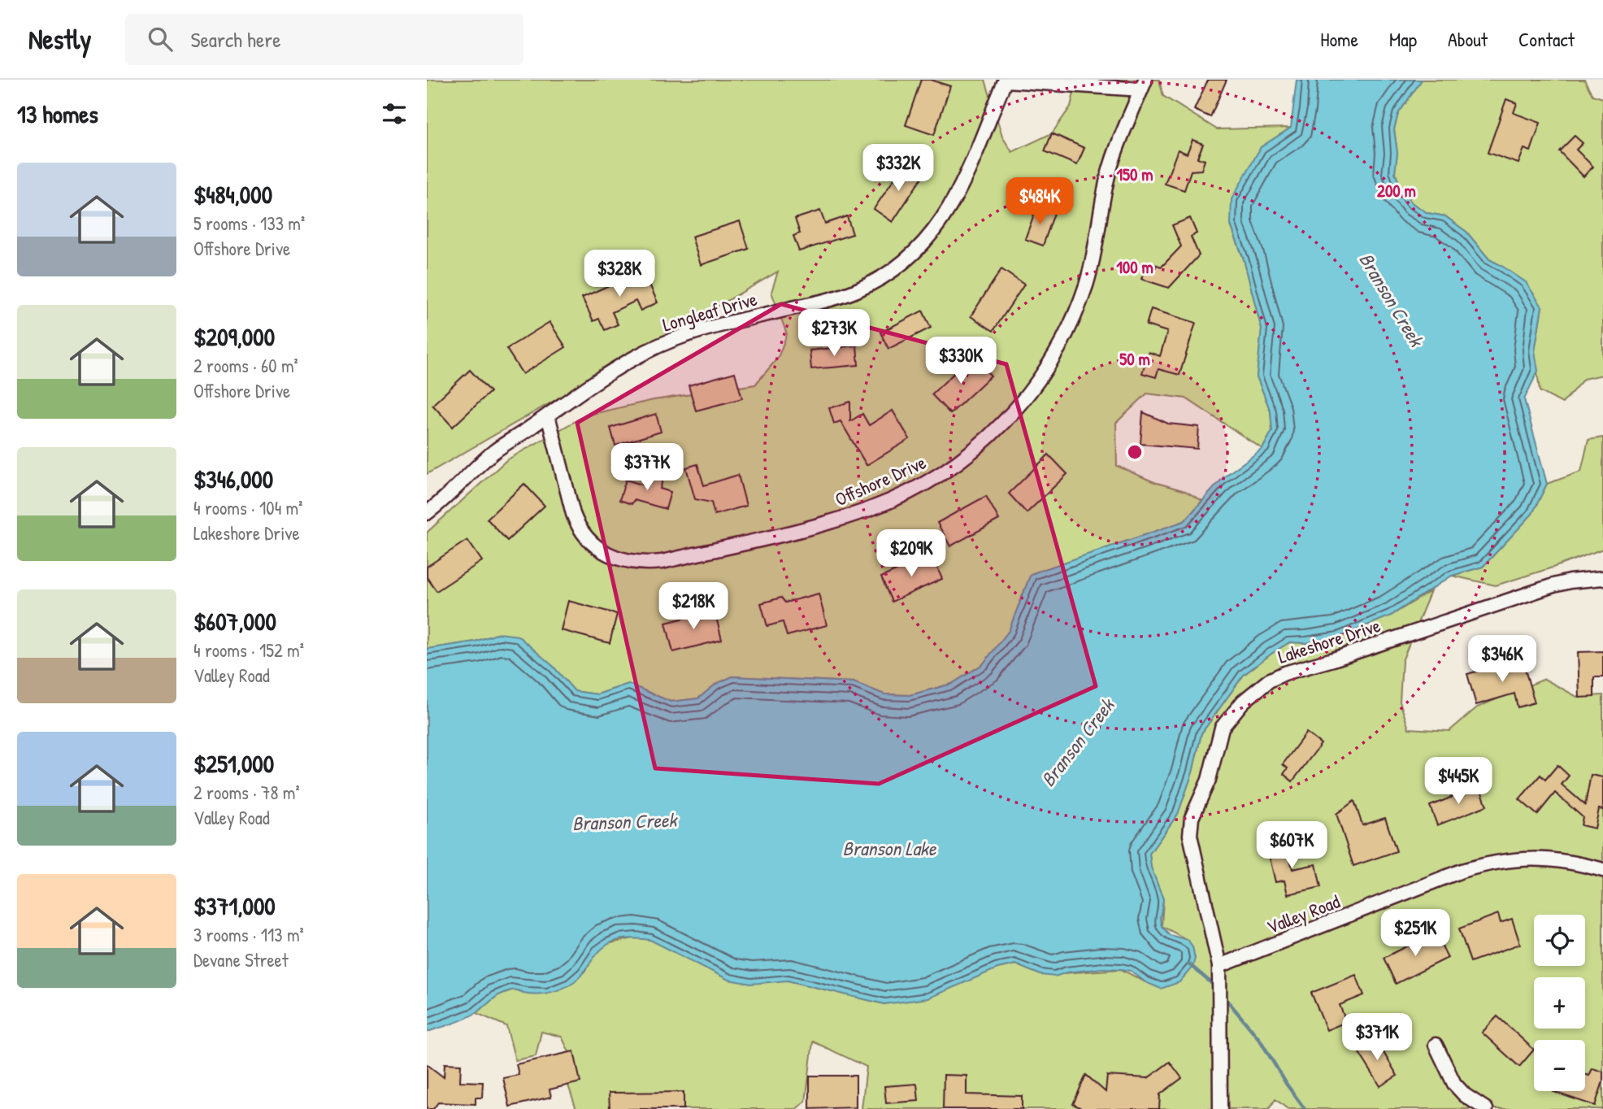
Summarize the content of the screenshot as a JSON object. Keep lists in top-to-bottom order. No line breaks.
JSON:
{"streets":{"street":["Longleaf Drive","Offshore Drive","Lakeshore Drive","Valley Road"]},"crossings":[["Longleaf Drive","Offshore Drive"],["Lakeshore Drive","Valley Road"]],"water":["Branson Creek","Branson Lake"],"page":{"header":"Nestly","search":"Search here","nav":["Home","Map","About","Contact"],"heading":"13 homes","price":["$332K","$484K","$328K","$273K","$330K","$377K","$209K","$218K","$346K","$445K","$607K","$251K","$371K"],"list":[{"name":"$484,000","note":"5 rooms · 133 m² · Offshore Drive"},{"name":"$209,000","note":"2 rooms · 60 m² · Offshore Drive"},{"name":"$346,000","note":"4 rooms · 104 m² · Lakeshore Drive"},{"name":"$607,000","note":"4 rooms · 152 m² · Valley Road"},{"name":"$251,000","note":"2 rooms · 78 m² · Valley Road"},{"name":"$371,000","note":"3 rooms · 113 m² · Devane Street"}],"map_buttons":["+","−"]},"rings":["150 m","200 m","100 m","50 m"]}
